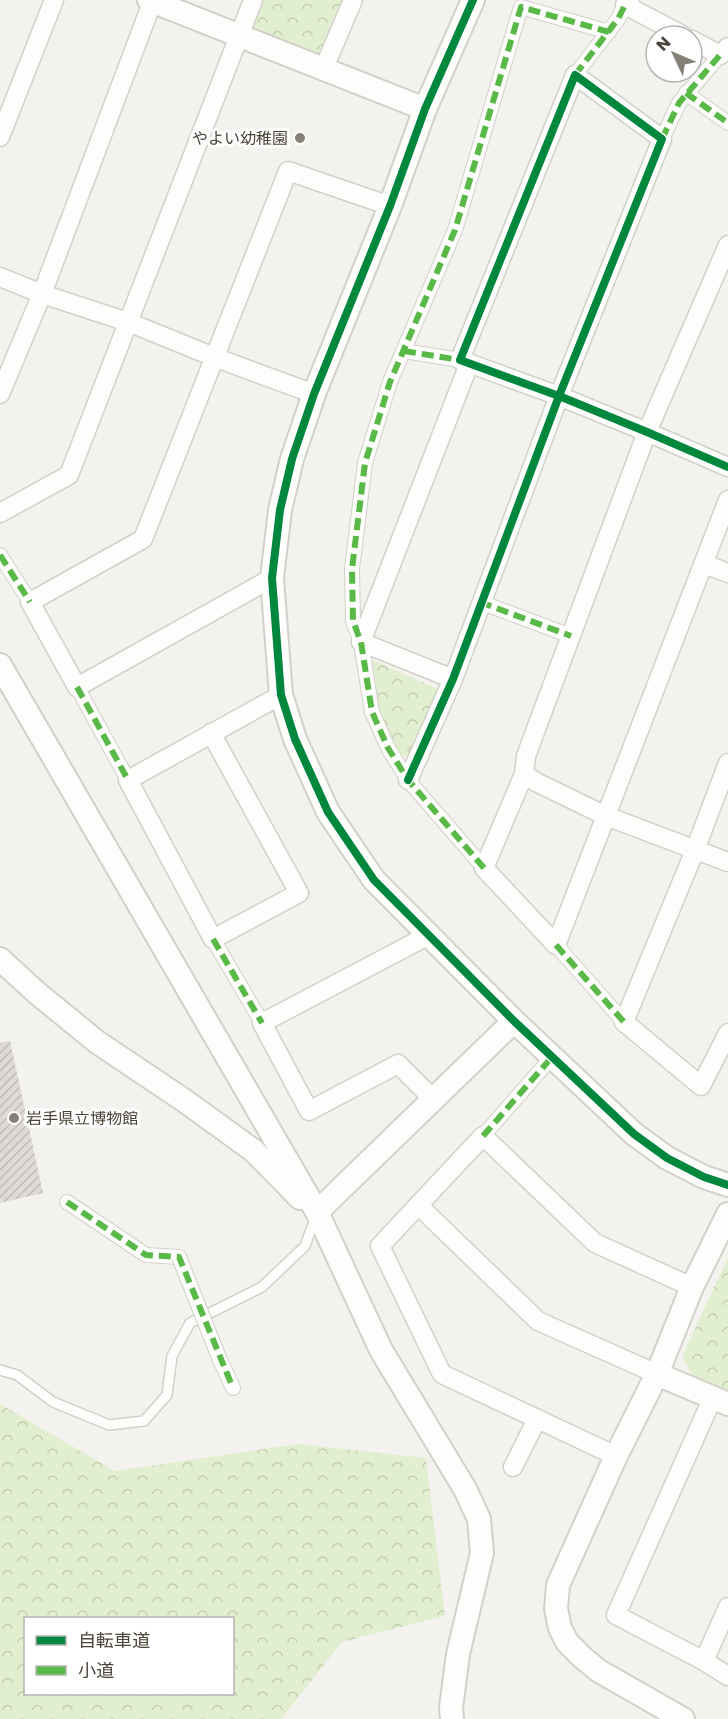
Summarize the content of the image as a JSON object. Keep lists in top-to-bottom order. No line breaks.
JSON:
{"places":["やよい幼稚園","岩手県立博物館"],"legend":["自転車道","小道"],"north":"top left"}
